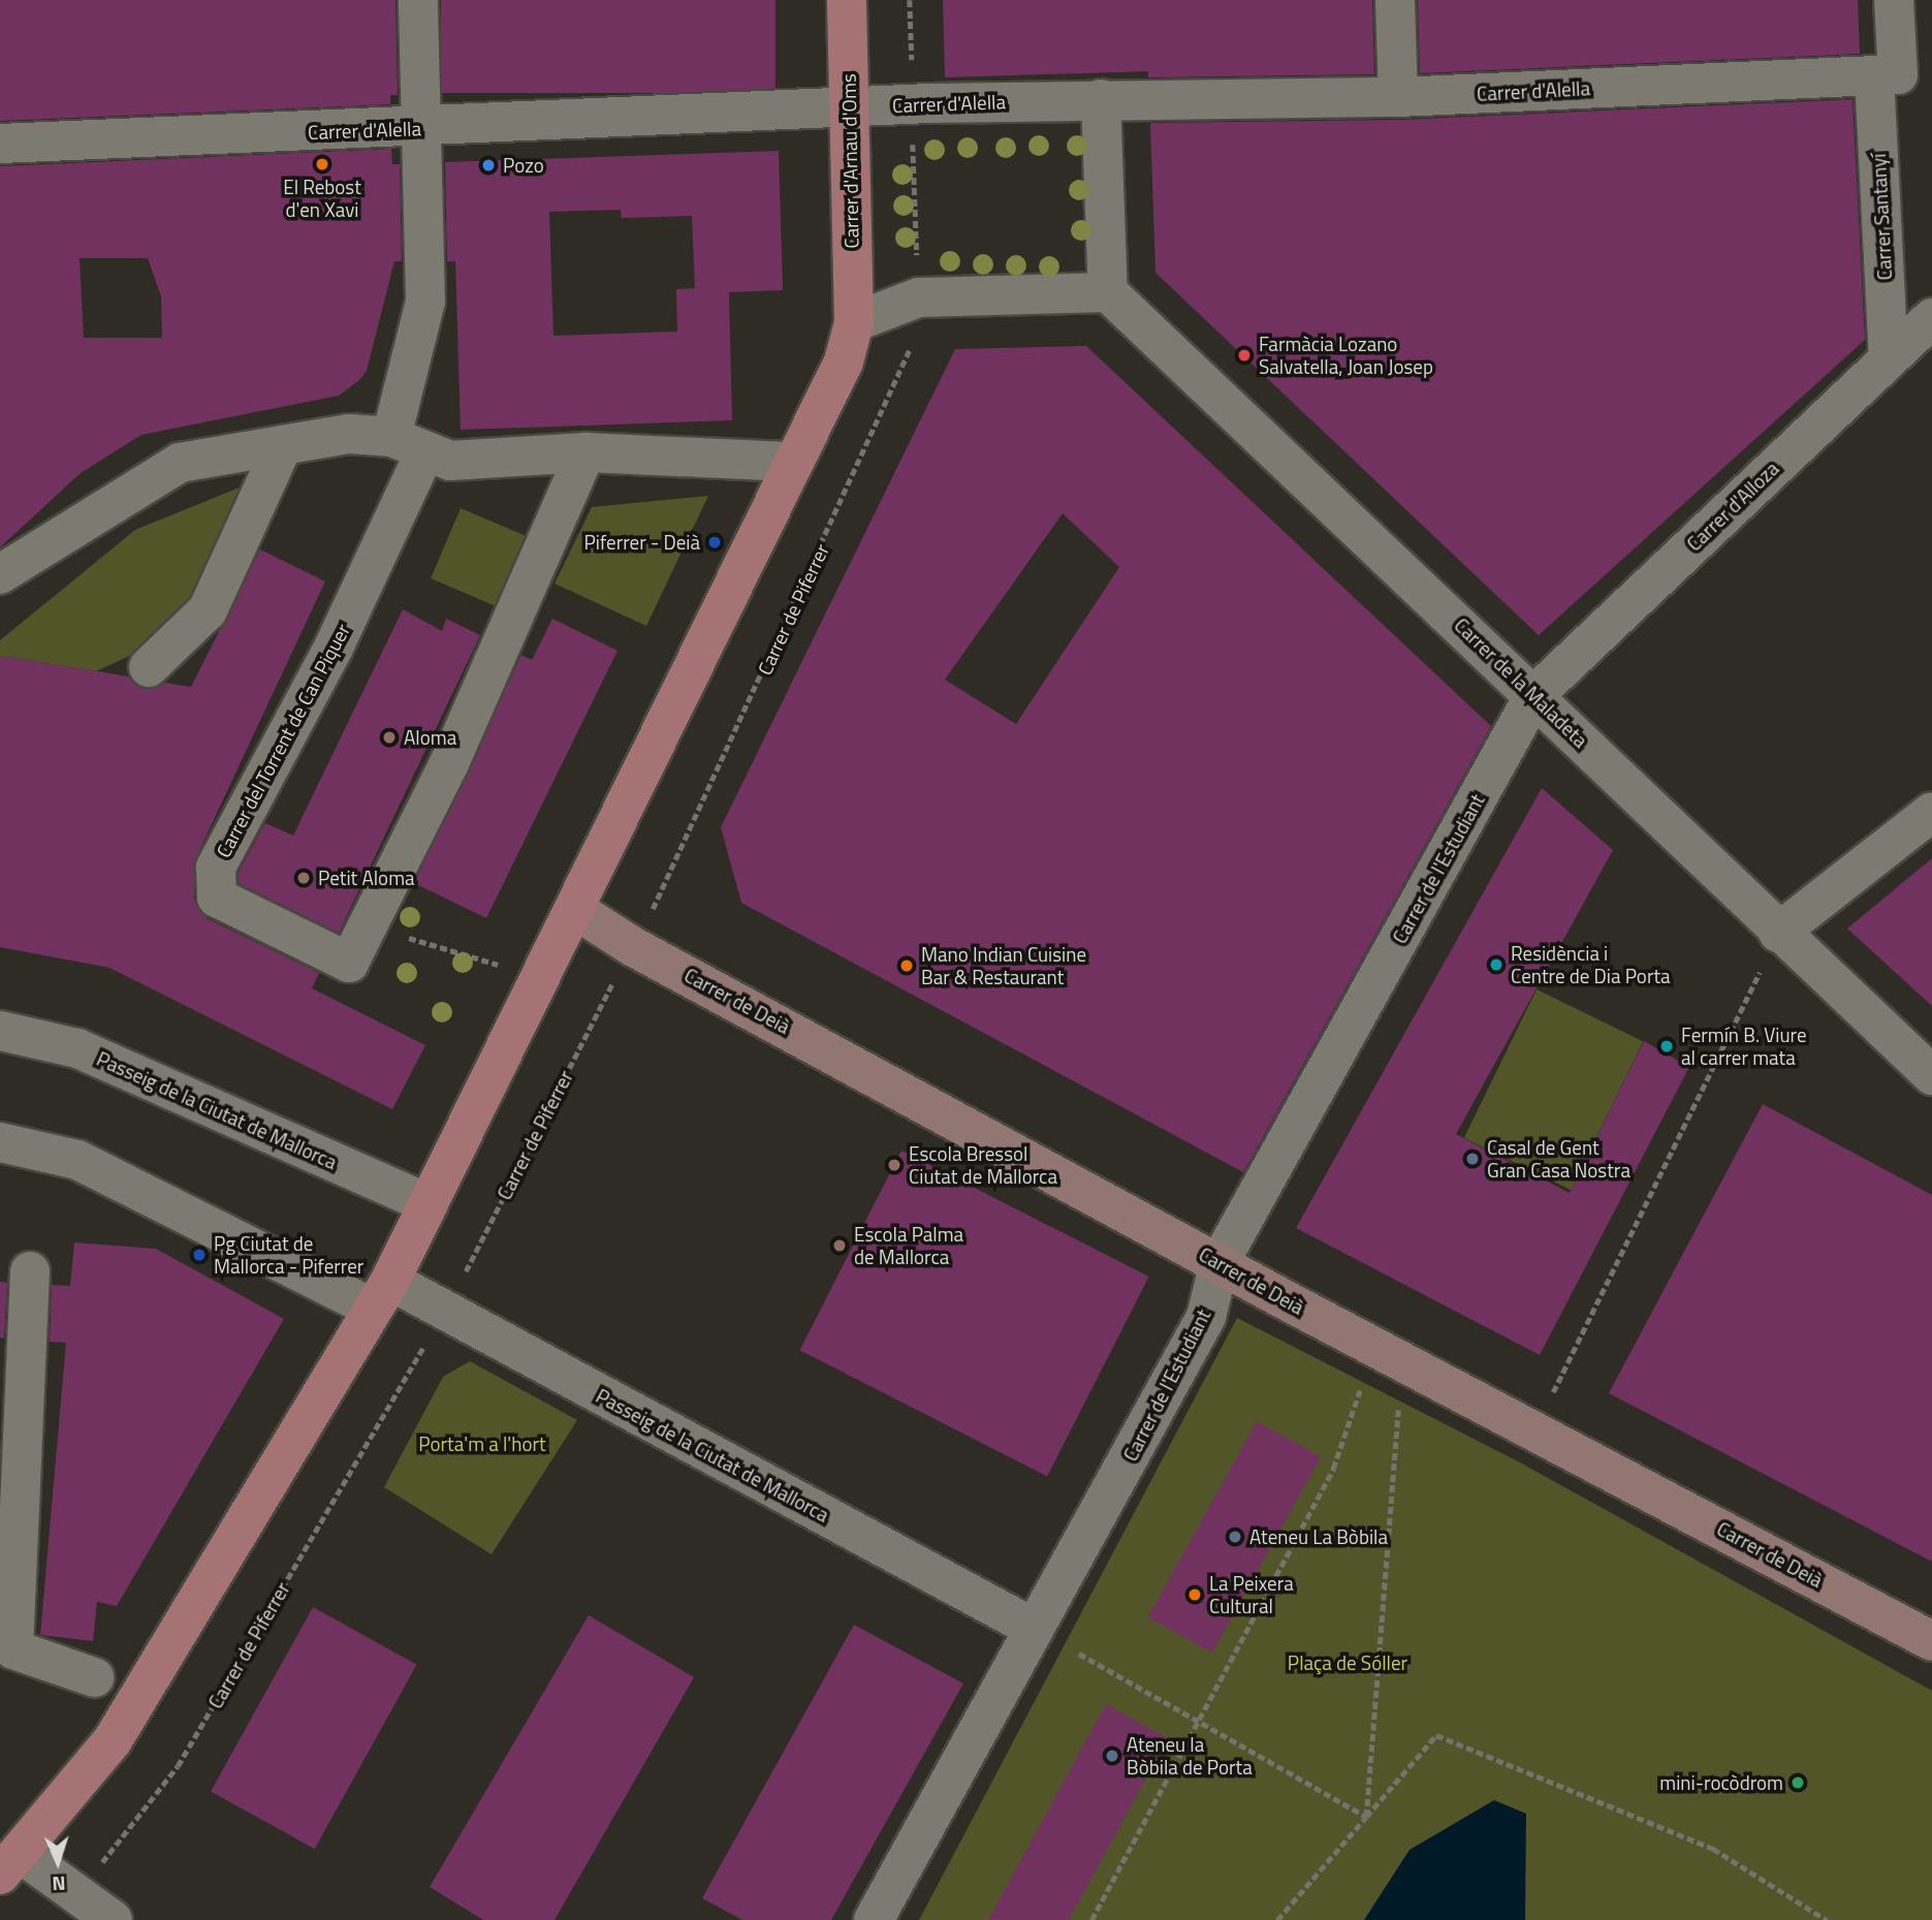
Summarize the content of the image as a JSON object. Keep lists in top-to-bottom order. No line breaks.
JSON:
{"streets":{"main road":["Carrer d'Arnau d'Oms"],"street":["Carrer d'Alella","Carrer Santanyí","Carrer d'Alloza","Carrer de la Maladeta","Carrer del Torrent de Can Piquer","Carrer de l'Estudiant","Carrer de Deià","Passeig de la Ciutat de Mallorca"],"path":["Carrer de Piferrer"]},"crossings":[["Carrer d'Alella","Carrer d'Arnau d'Oms"],["Carrer d'Alella","Carrer Santanyí"],["Carrer Santanyí","Carrer d'Alloza"],["Carrer d'Alloza","Carrer de la Maladeta"],["Carrer d'Alloza","Carrer de l'Estudiant"],["Carrer de Piferrer","Carrer de Deià"],["Carrer de Piferrer","Passeig de la Ciutat de Mallorca"],["Carrer de la Maladeta","Carrer de l'Estudiant"],["Carrer de l'Estudiant","Carrer de Deià"],["Carrer de l'Estudiant","Passeig de la Ciutat de Mallorca"]],"parks":["Porta'm a l'hort","Plaça de Sóller"],"places":["El Rebost d'en Xavi","Pozo","Farmàcia Lozano Salvatella, Joan Josep","Piferrer - Deià","Aloma","Petit Aloma","Residència i Centre de Dia Porta","Mano Indian Cuisine Bar & Restaurant","Fermín B. Viure al carrer mata","Casal de Gent Gran Casa Nostra","Escola Bressol Ciutat de Mallorca","Escola Palma de Mallorca","Pg Ciutat de Mallorca - Piferrer","Ateneu La Bòbila","La Peixera Cultural","Ateneu la Bòbila de Porta","mini-rocòdrom"],"north":"bottom"}
